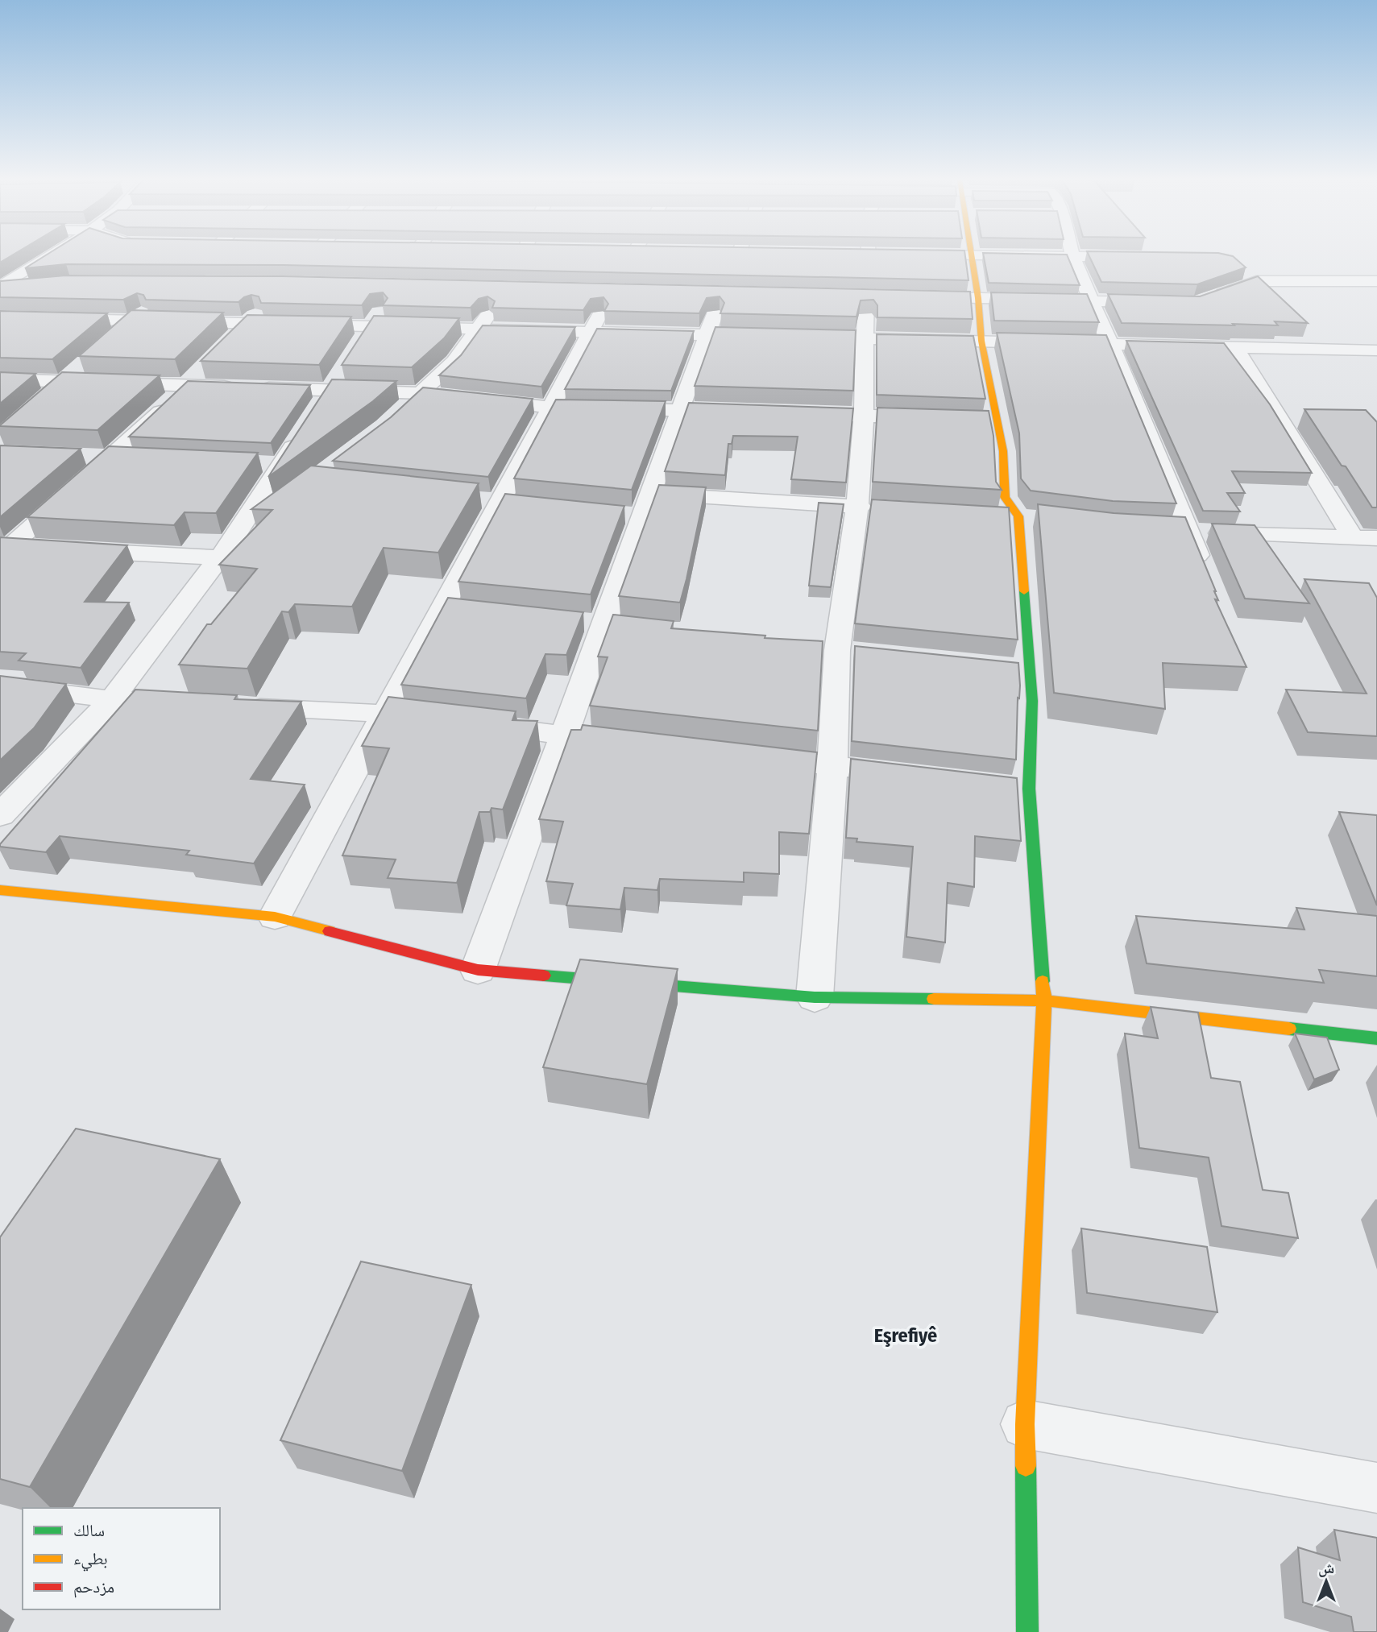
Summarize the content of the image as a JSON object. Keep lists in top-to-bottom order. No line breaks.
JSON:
{"districts":["Eşrefiyê"],"legend":["سالك","بطيء","مزدحم"],"north":"top"}
